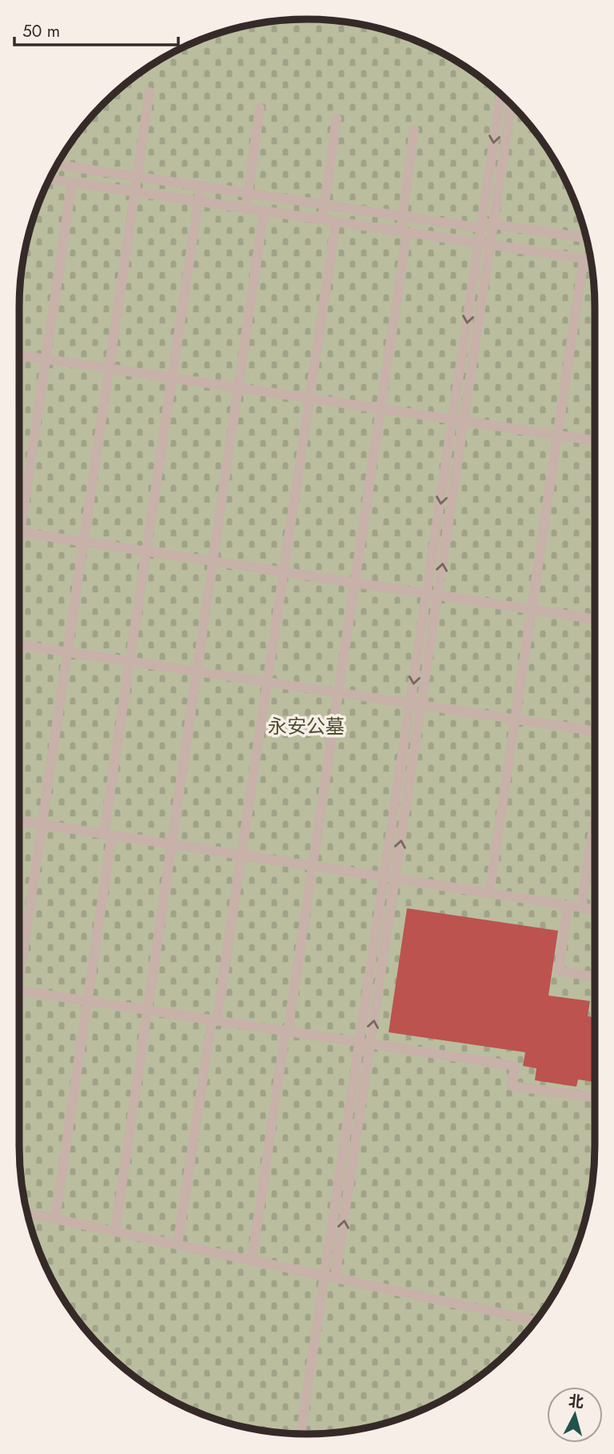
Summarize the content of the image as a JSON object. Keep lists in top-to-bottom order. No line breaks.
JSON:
{"parks":["永安公墓"],"scale_bar":"50 m","north":"top"}
